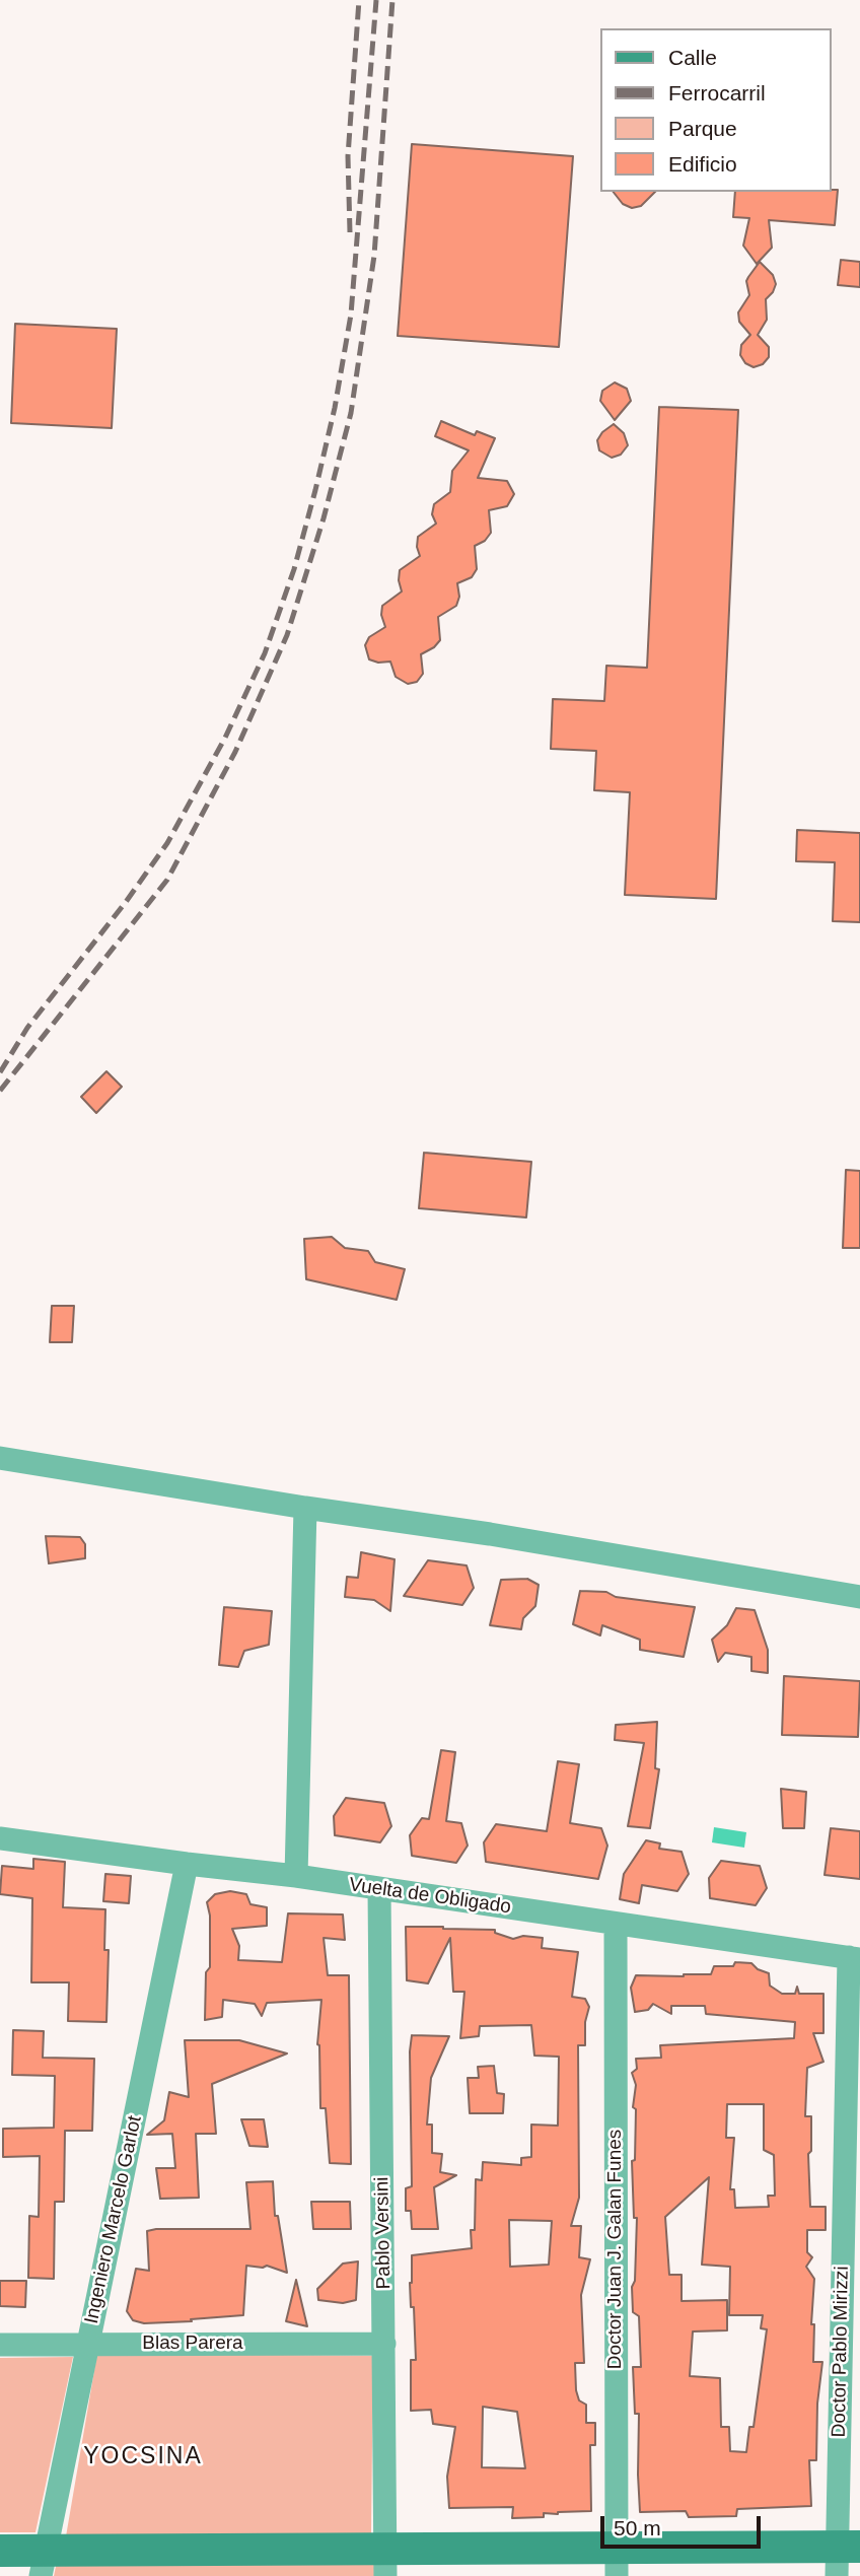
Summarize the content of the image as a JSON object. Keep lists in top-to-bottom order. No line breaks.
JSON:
{"streets":{"street":["Vuelta de Obligado","Ingeniero Marcelo Garlot","Pablo Versini","Doctor Juan J. Galan Funes","Blas Parera","Doctor Pablo Mirizzi"]},"crossings":[["Vuelta de Obligado","Ingeniero Marcelo Garlot"],["Vuelta de Obligado","Pablo Versini"],["Vuelta de Obligado","Doctor Juan J. Galan Funes"],["Vuelta de Obligado","Doctor Pablo Mirizzi"],["Ingeniero Marcelo Garlot","Blas Parera"],["Pablo Versini","Blas Parera"]],"districts":["YOCSINA"],"legend":["Calle","Ferrocarril","Parque","Edificio"],"scale_bar":"50 m"}
